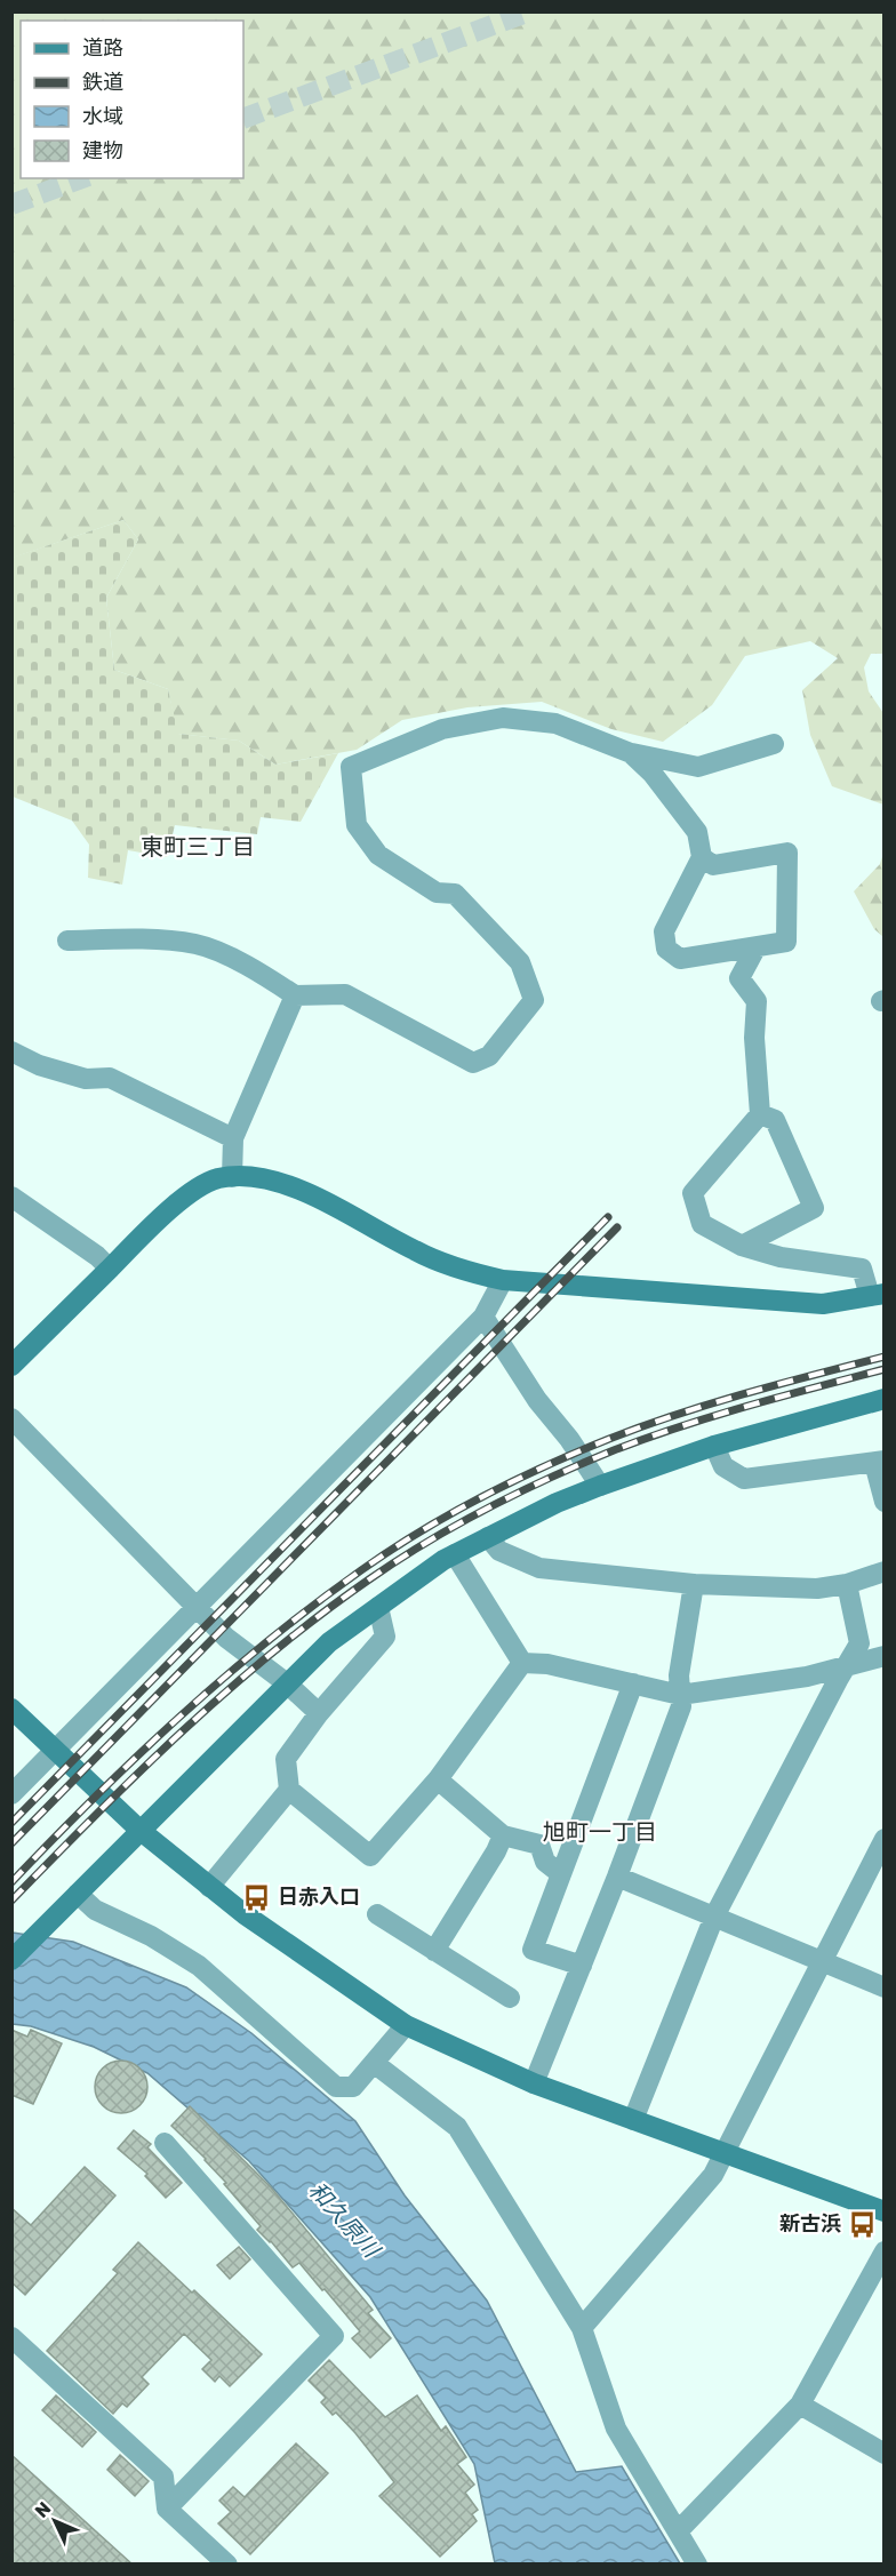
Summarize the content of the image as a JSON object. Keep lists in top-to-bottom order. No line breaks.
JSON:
{"districts":["東町三丁目","旭町一丁目"],"water":["和久原川"],"places":{"bus stop":["日赤入口","新古浜"]},"legend":["道路","鉄道","水域","建物"],"north":"top left"}
